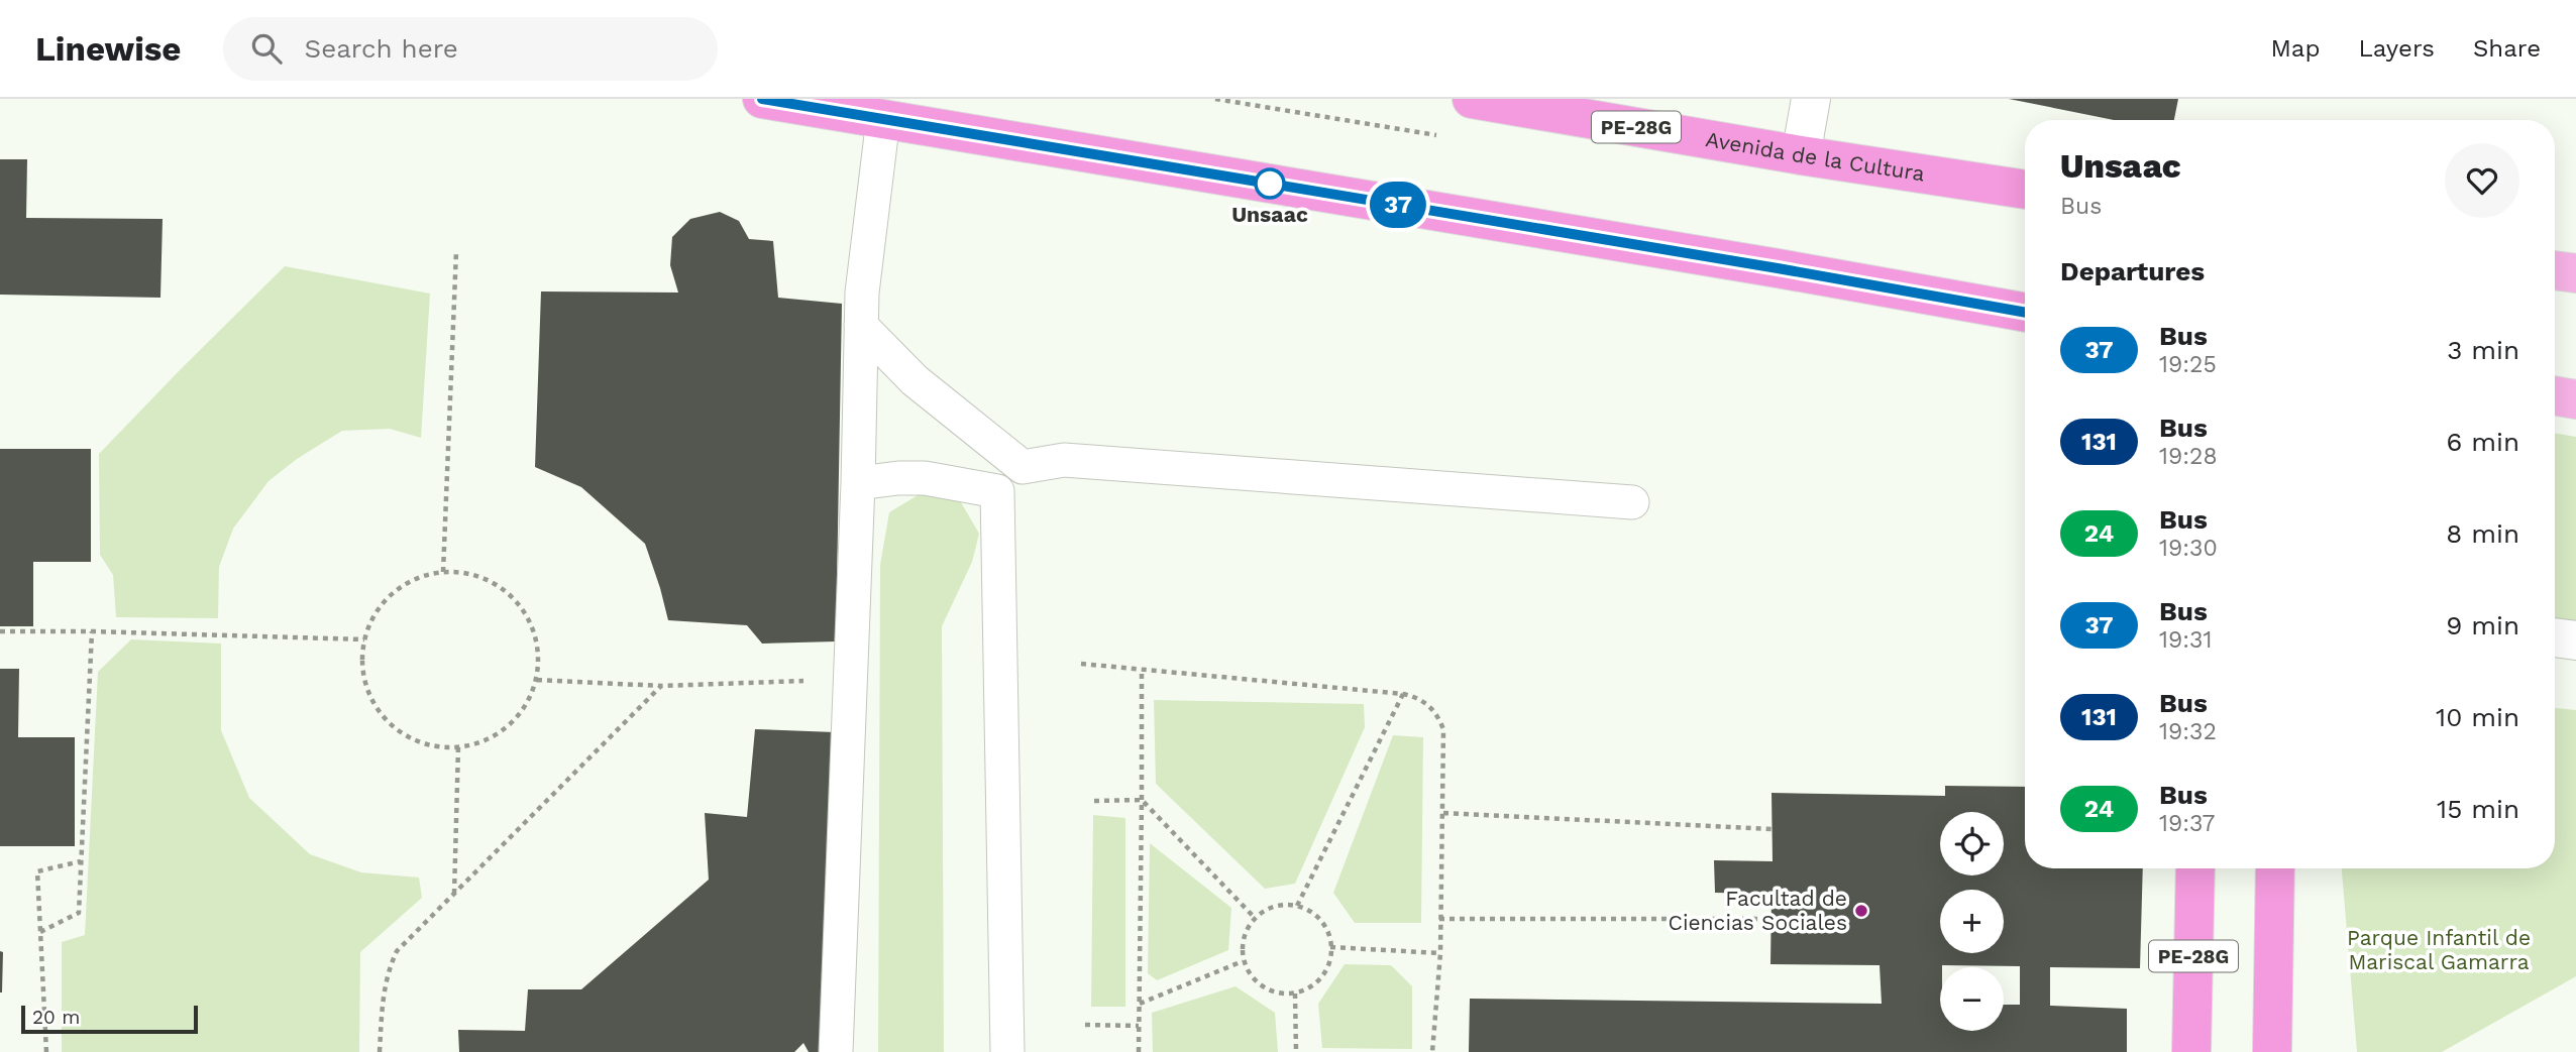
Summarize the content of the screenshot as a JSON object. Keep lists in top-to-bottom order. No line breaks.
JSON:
{"streets":{"highway":["PE-28G","Avenida de la Cultura"]},"parks":["Parque Infantil de Mariscal Gamarra"],"places":["Unsaac","Facultad de Ciencias Sociales"],"lines":["bus line 37"],"scale_bar":"20 m","page":{"header":"Linewise","search":"Search here","nav":["Map","Layers","Share"],"on_map":"37","heading":[["Unsaac","Bus"],"Departures"],"list":[{"mark":"37","name":"Bus","note":"19:25","value":"3 min"},{"mark":"131","name":"Bus","note":"19:28","value":"6 min"},{"mark":"24","name":"Bus","note":"19:30","value":"8 min"},{"mark":"37","name":"Bus","note":"19:31","value":"9 min"},{"mark":"131","name":"Bus","note":"19:32","value":"10 min"},{"mark":"24","name":"Bus","note":"19:37","value":"15 min"}],"map_buttons":["+","−"],"scale":"20 m"}}
